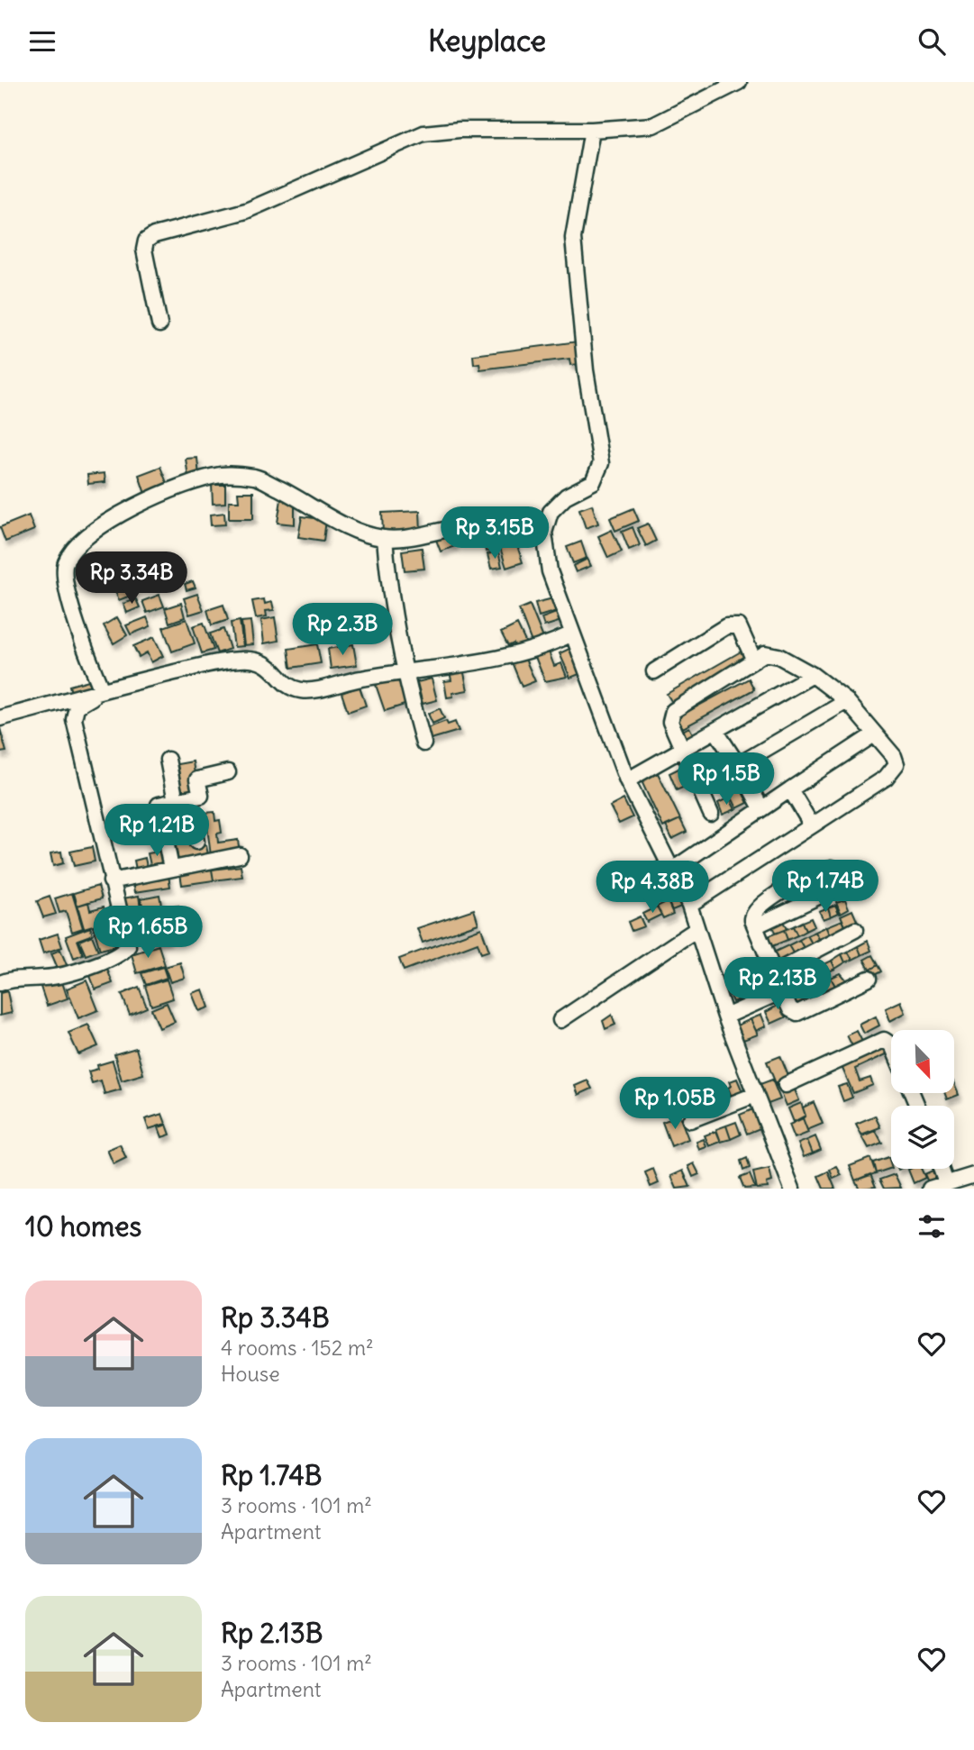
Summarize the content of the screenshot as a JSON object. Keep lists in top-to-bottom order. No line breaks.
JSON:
{"north":"bottom right","page":{"header":"Keyplace","price":["Rp 3.15B","Rp 3.34B","Rp 2.3B","Rp 1.5B","Rp 1.21B","Rp 1.74B","Rp 4.38B","Rp 1.65B","Rp 2.13B","Rp 1.05B"],"heading":"10 homes","list":[{"name":"Rp 3.34B","note":"4 rooms · 152 m² · House"},{"name":"Rp 1.74B","note":"3 rooms · 101 m² · Apartment"},{"name":"Rp 2.13B","note":"3 rooms · 101 m² · Apartment"}]}}
